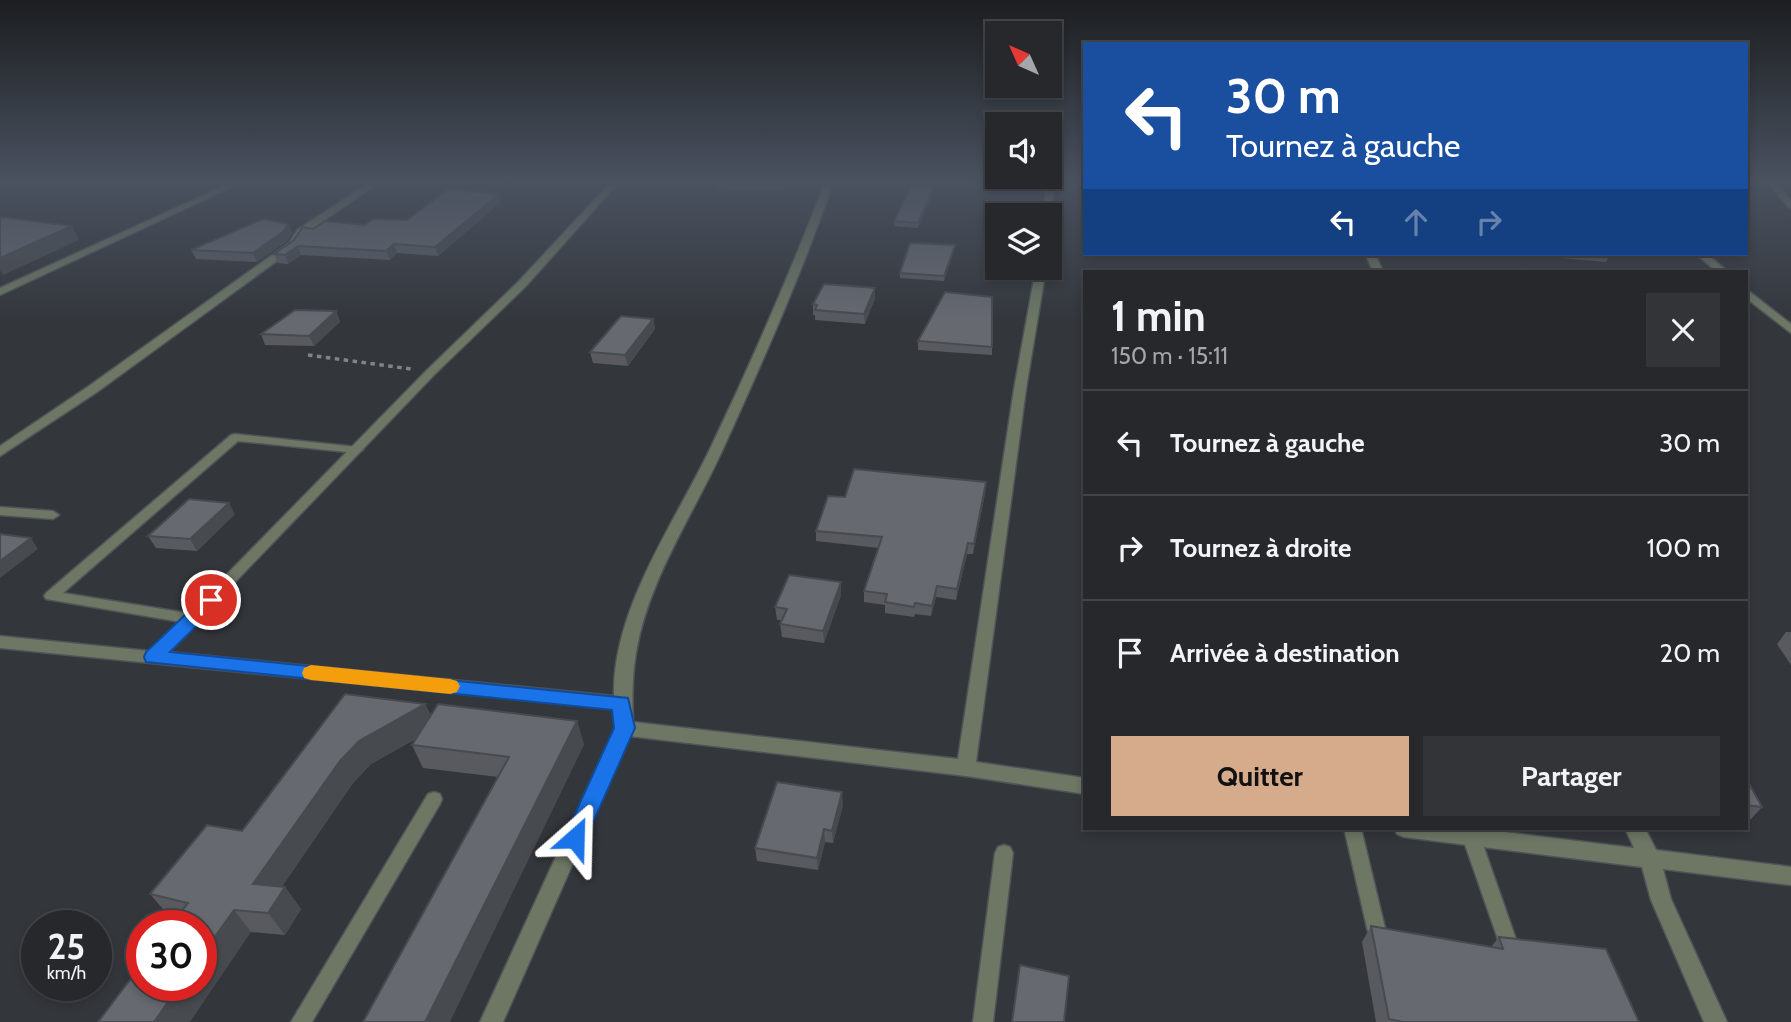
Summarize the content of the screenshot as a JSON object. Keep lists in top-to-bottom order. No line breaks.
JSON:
{"north":"top left","page":{"turn":["30 m","Tournez à gauche"],"heading":["1 min","150 m · 15:11"],"list":[{"name":"Tournez à gauche","value":"30 m"},{"name":"Tournez à droite","value":"100 m"},{"name":"Arrivée à destination","value":"20 m"}],"buttons":["Quitter","Partager"],"speed":"25 km/h","limit":"30"}}
